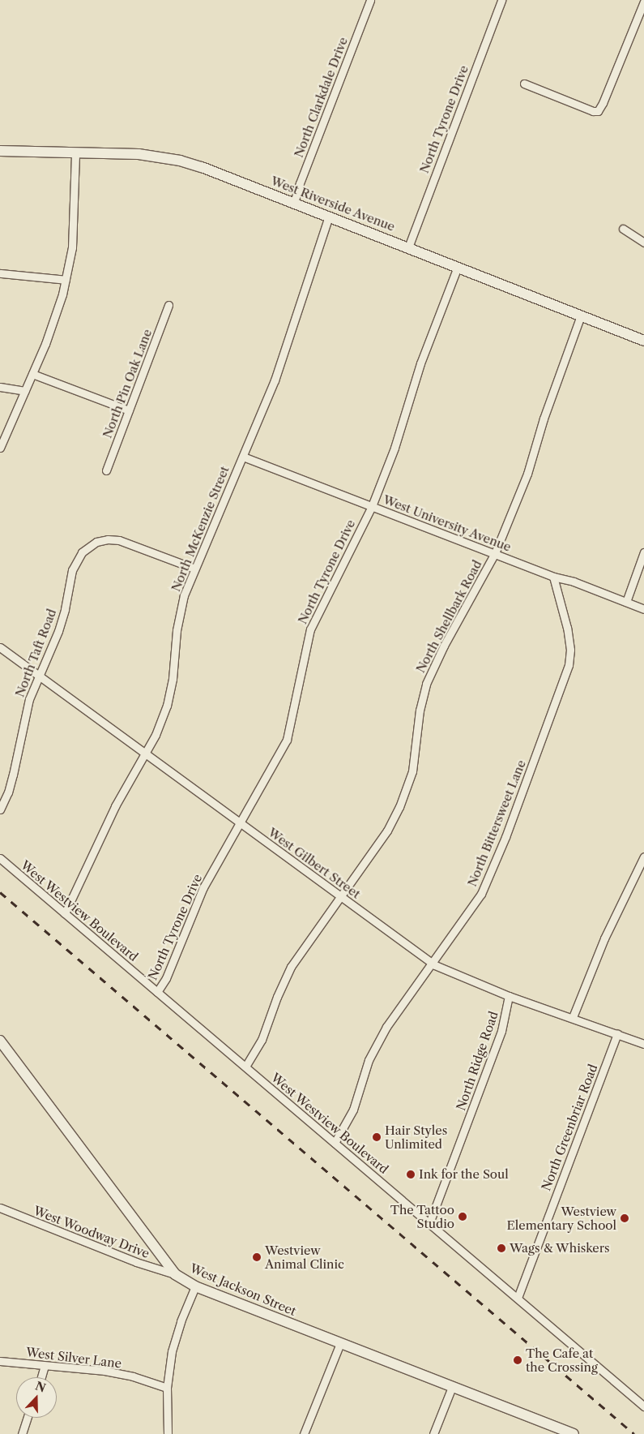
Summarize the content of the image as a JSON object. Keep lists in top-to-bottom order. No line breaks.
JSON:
{"streets":{"main road":["West Riverside Avenue","West Jackson Street"],"street":["North Clarkdale Drive","North Tyrone Drive","North Pin Oak Lane","West University Avenue","North McKenzie Street","North Shellbark Road","North Taft Road","North Bittersweet Lane","West Gilbert Street","West Westview Boulevard","North Ridge Road","North Greenbriar Road","West Woodway Drive","West Silver Lane"]},"crossings":[["North Clarkdale Drive","West Riverside Avenue"],["North Tyrone Drive","West Riverside Avenue"],["North Tyrone Drive","West University Avenue"],["North Tyrone Drive","West Gilbert Street"],["North Tyrone Drive","West Westview Boulevard"],["West Riverside Avenue","North McKenzie Street"],["West Riverside Avenue","North Shellbark Road"],["West University Avenue","North McKenzie Street"],["West University Avenue","North Shellbark Road"],["West University Avenue","North Bittersweet Lane"],["North McKenzie Street","North Taft Road"],["North McKenzie Street","West Gilbert Street"],["North McKenzie Street","West Westview Boulevard"],["North Shellbark Road","West Gilbert Street"],["North Shellbark Road","West Westview Boulevard"],["North Taft Road","West Gilbert Street"],["North Bittersweet Lane","West Gilbert Street"],["North Bittersweet Lane","West Westview Boulevard"],["West Gilbert Street","North Ridge Road"],["West Gilbert Street","North Greenbriar Road"],["West Westview Boulevard","North Ridge Road"],["West Westview Boulevard","North Greenbriar Road"],["West Woodway Drive","West Jackson Street"]],"places":["Hair Styles Unlimited","Ink for the Soul","The Tattoo Studio","Westview Elementary School","Wags & Whiskers","Westview Animal Clinic","The Cafe at the Crossing"],"north":"top"}
